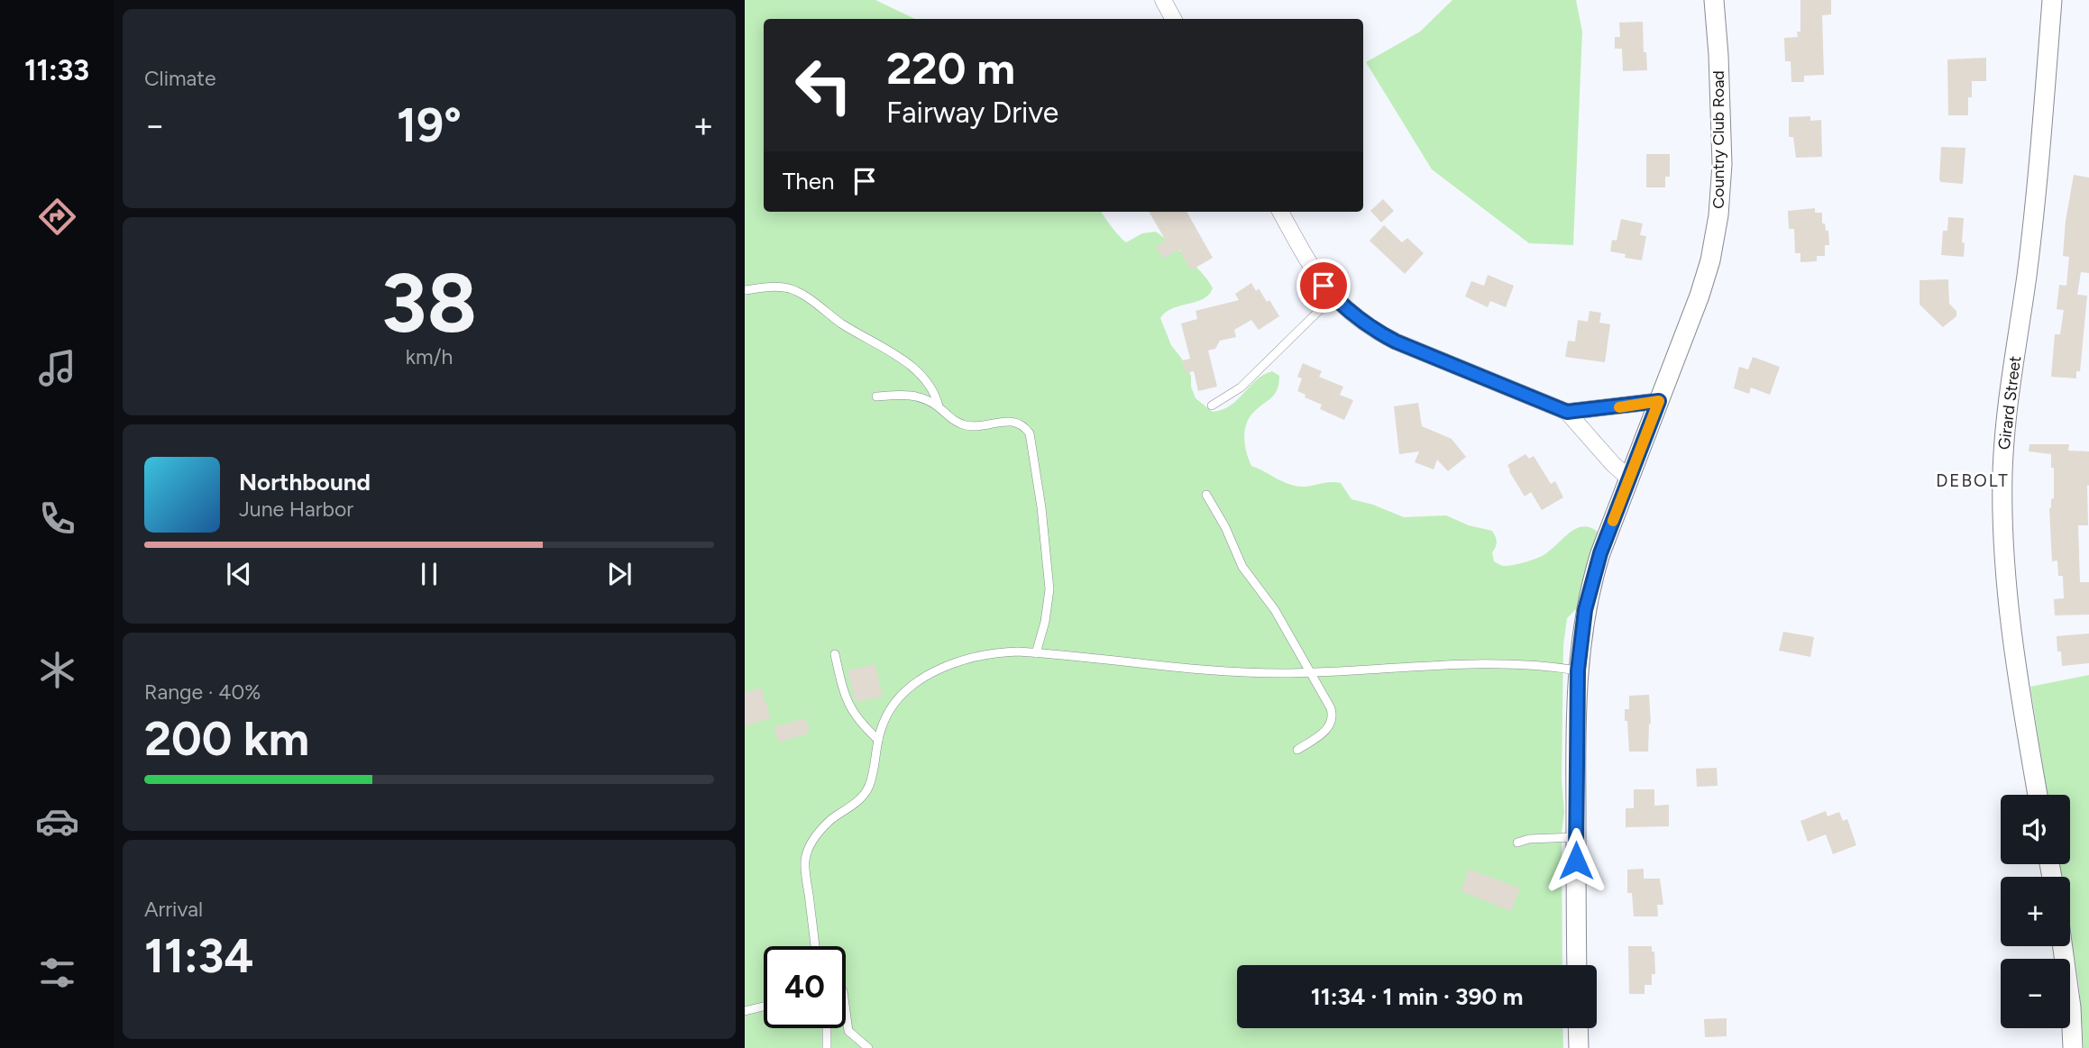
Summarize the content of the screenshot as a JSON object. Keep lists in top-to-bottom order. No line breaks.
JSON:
{"streets":{"street":["Country Club Road","Girard Street"]},"districts":["DEBOLT"],"page":{"tabs":"11:33","tile":["Climate",["38","km/h"],["Range · 40%","200 km"],["Arrival","11:34"]],"turn":["220 m","Fairway Drive"],"heat":["−","19°","+"],"then":"Then","song":["Northbound","June Harbor"],"map_buttons":["+","−"],"limit":"40","trip":"11:34 · 1 min · 390 m"}}
